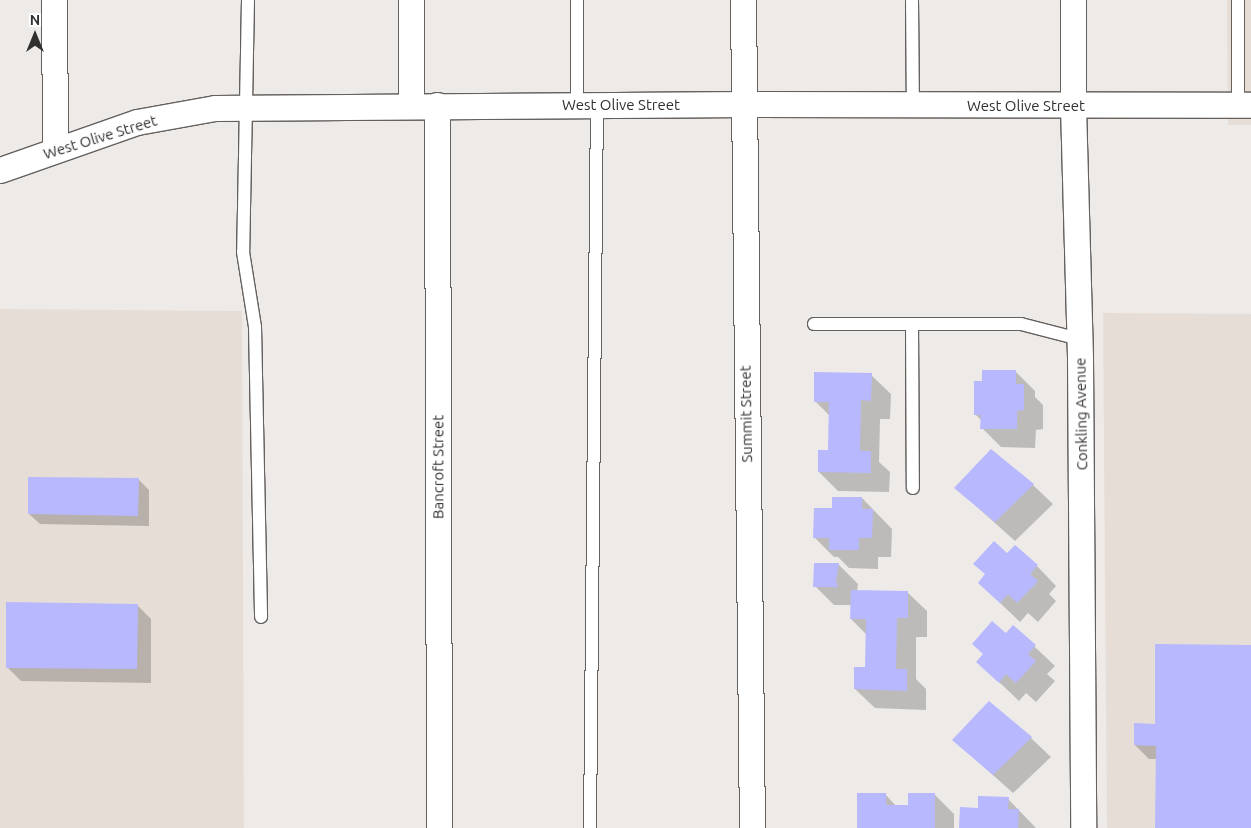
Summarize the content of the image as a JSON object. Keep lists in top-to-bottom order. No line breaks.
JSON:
{"streets":{"street":["West Olive Street","Summit Street","Conkling Avenue","Bancroft Street"]},"crossings":[["West Olive Street","Summit Street"],["West Olive Street","Conkling Avenue"],["West Olive Street","Bancroft Street"]],"north":"top"}
